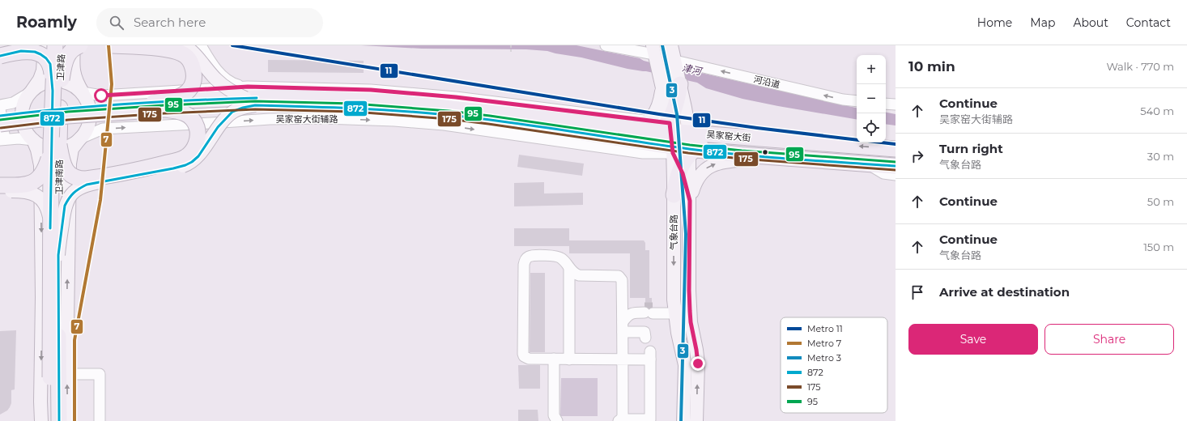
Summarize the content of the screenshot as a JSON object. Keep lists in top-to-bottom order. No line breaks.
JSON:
{"streets":{"highway":["卫津路","吴家窑大街","卫津南路"],"main road":["气象台路"],"street":["河沿道","吴家窑大街辅路"]},"crossings":[["卫津路","卫津南路"],["河沿道","气象台路"],["吴家窑大街辅路","吴家窑大街"],["吴家窑大街辅路","气象台路"],["吴家窑大街","气象台路"]],"one_way":["河沿道"],"water":["津河"],"lines":["metro line 11","metro line 7","metro line 3","transit line 872","transit line 95","transit line 175"],"legend":["Metro 11","Metro 7","Metro 3","872","175","95"],"page":{"header":"Roamly","search":"Search here","nav":["Home","Map","About","Contact"],"heading":["10 min","Walk · 770 m"],"map_buttons":["+","−"],"list":[["Continue","吴家窑大街辅路","540 m"],["Turn right","气象台路","30 m"],["Continue","50 m"],["Continue","气象台路","150 m"],"Arrive at destination"],"buttons":["Save","Share"]}}
